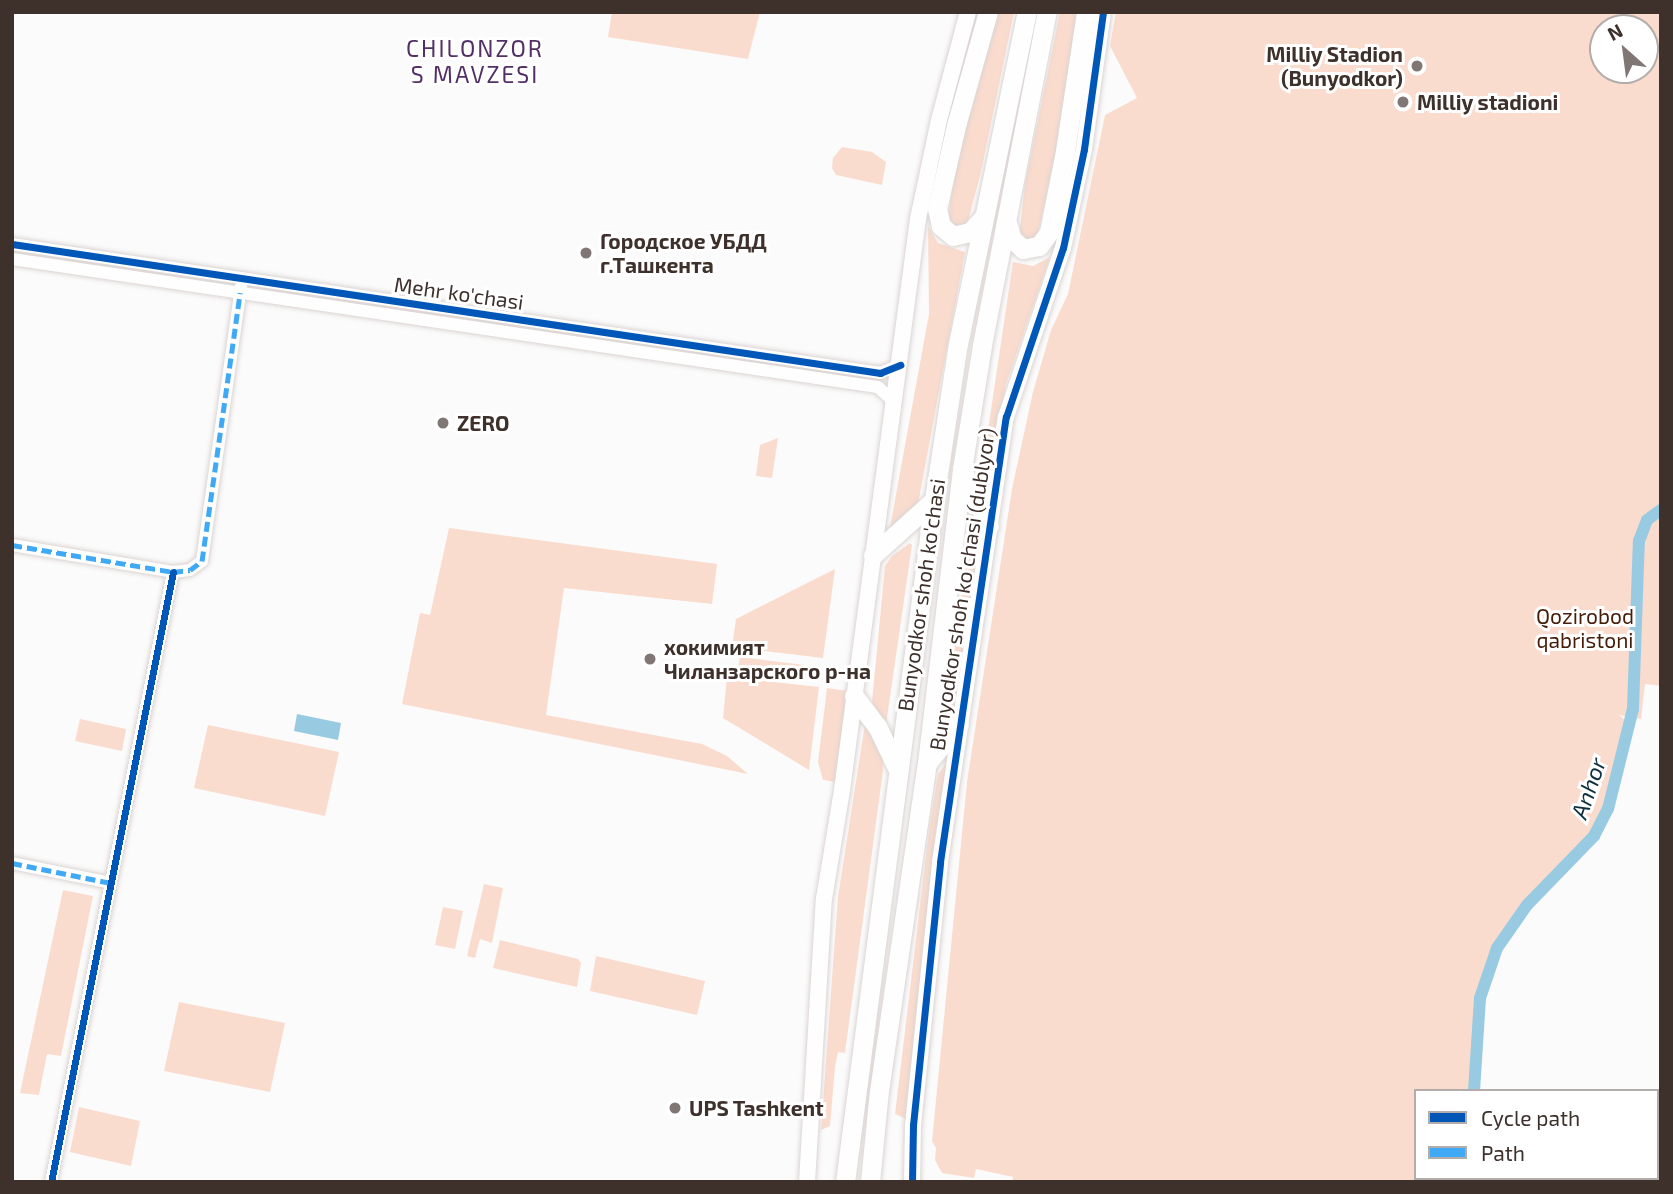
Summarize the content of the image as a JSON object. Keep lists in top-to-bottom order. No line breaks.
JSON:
{"streets":{"main road":["Bunyodkor shoh ko'chasi"],"street":["Mehr ko'chasi","Bunyodkor shoh koʻchasi (dublyor)"]},"districts":["CHILONZOR S MAVZESI"],"water":["Anhor"],"parks":["Qozirobod qabristoni"],"places":["Milliy Stadion (Bunyodkor)","Milliy stadioni","Городское УБДД г.Ташкента","ZERO","хокимият Чиланзарского р-на","UPS Tashkent"],"legend":["Cycle path","Path"],"north":"top left"}
